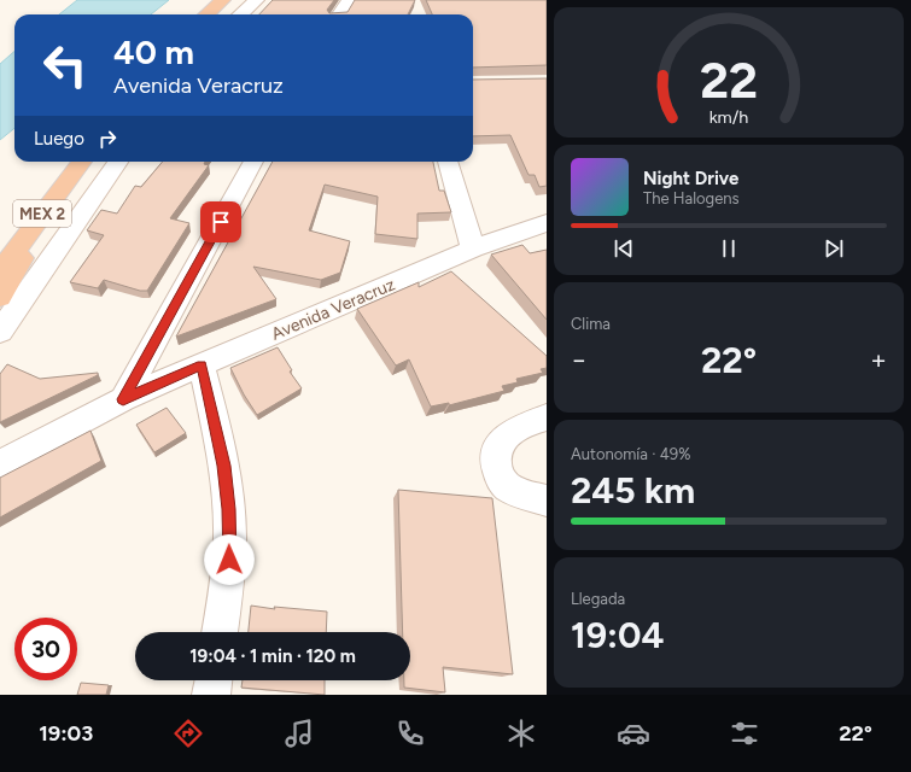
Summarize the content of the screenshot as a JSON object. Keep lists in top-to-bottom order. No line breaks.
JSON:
{"streets":{"highway":["MEX 2"],"street":["Avenida Veracruz"]},"page":{"turn":["40 m","Avenida Veracruz"],"then":"Luego","song":["Night Drive","The Halogens"],"tile":["Clima",["Autonomía · 49%","245 km"],["Llegada","19:04"]],"heat":["−","22°","+"],"limit":"30","trip":"19:04 · 1 min · 120 m","tabs":["19:03","22°"],"gauge":["22","km/h"]}}
